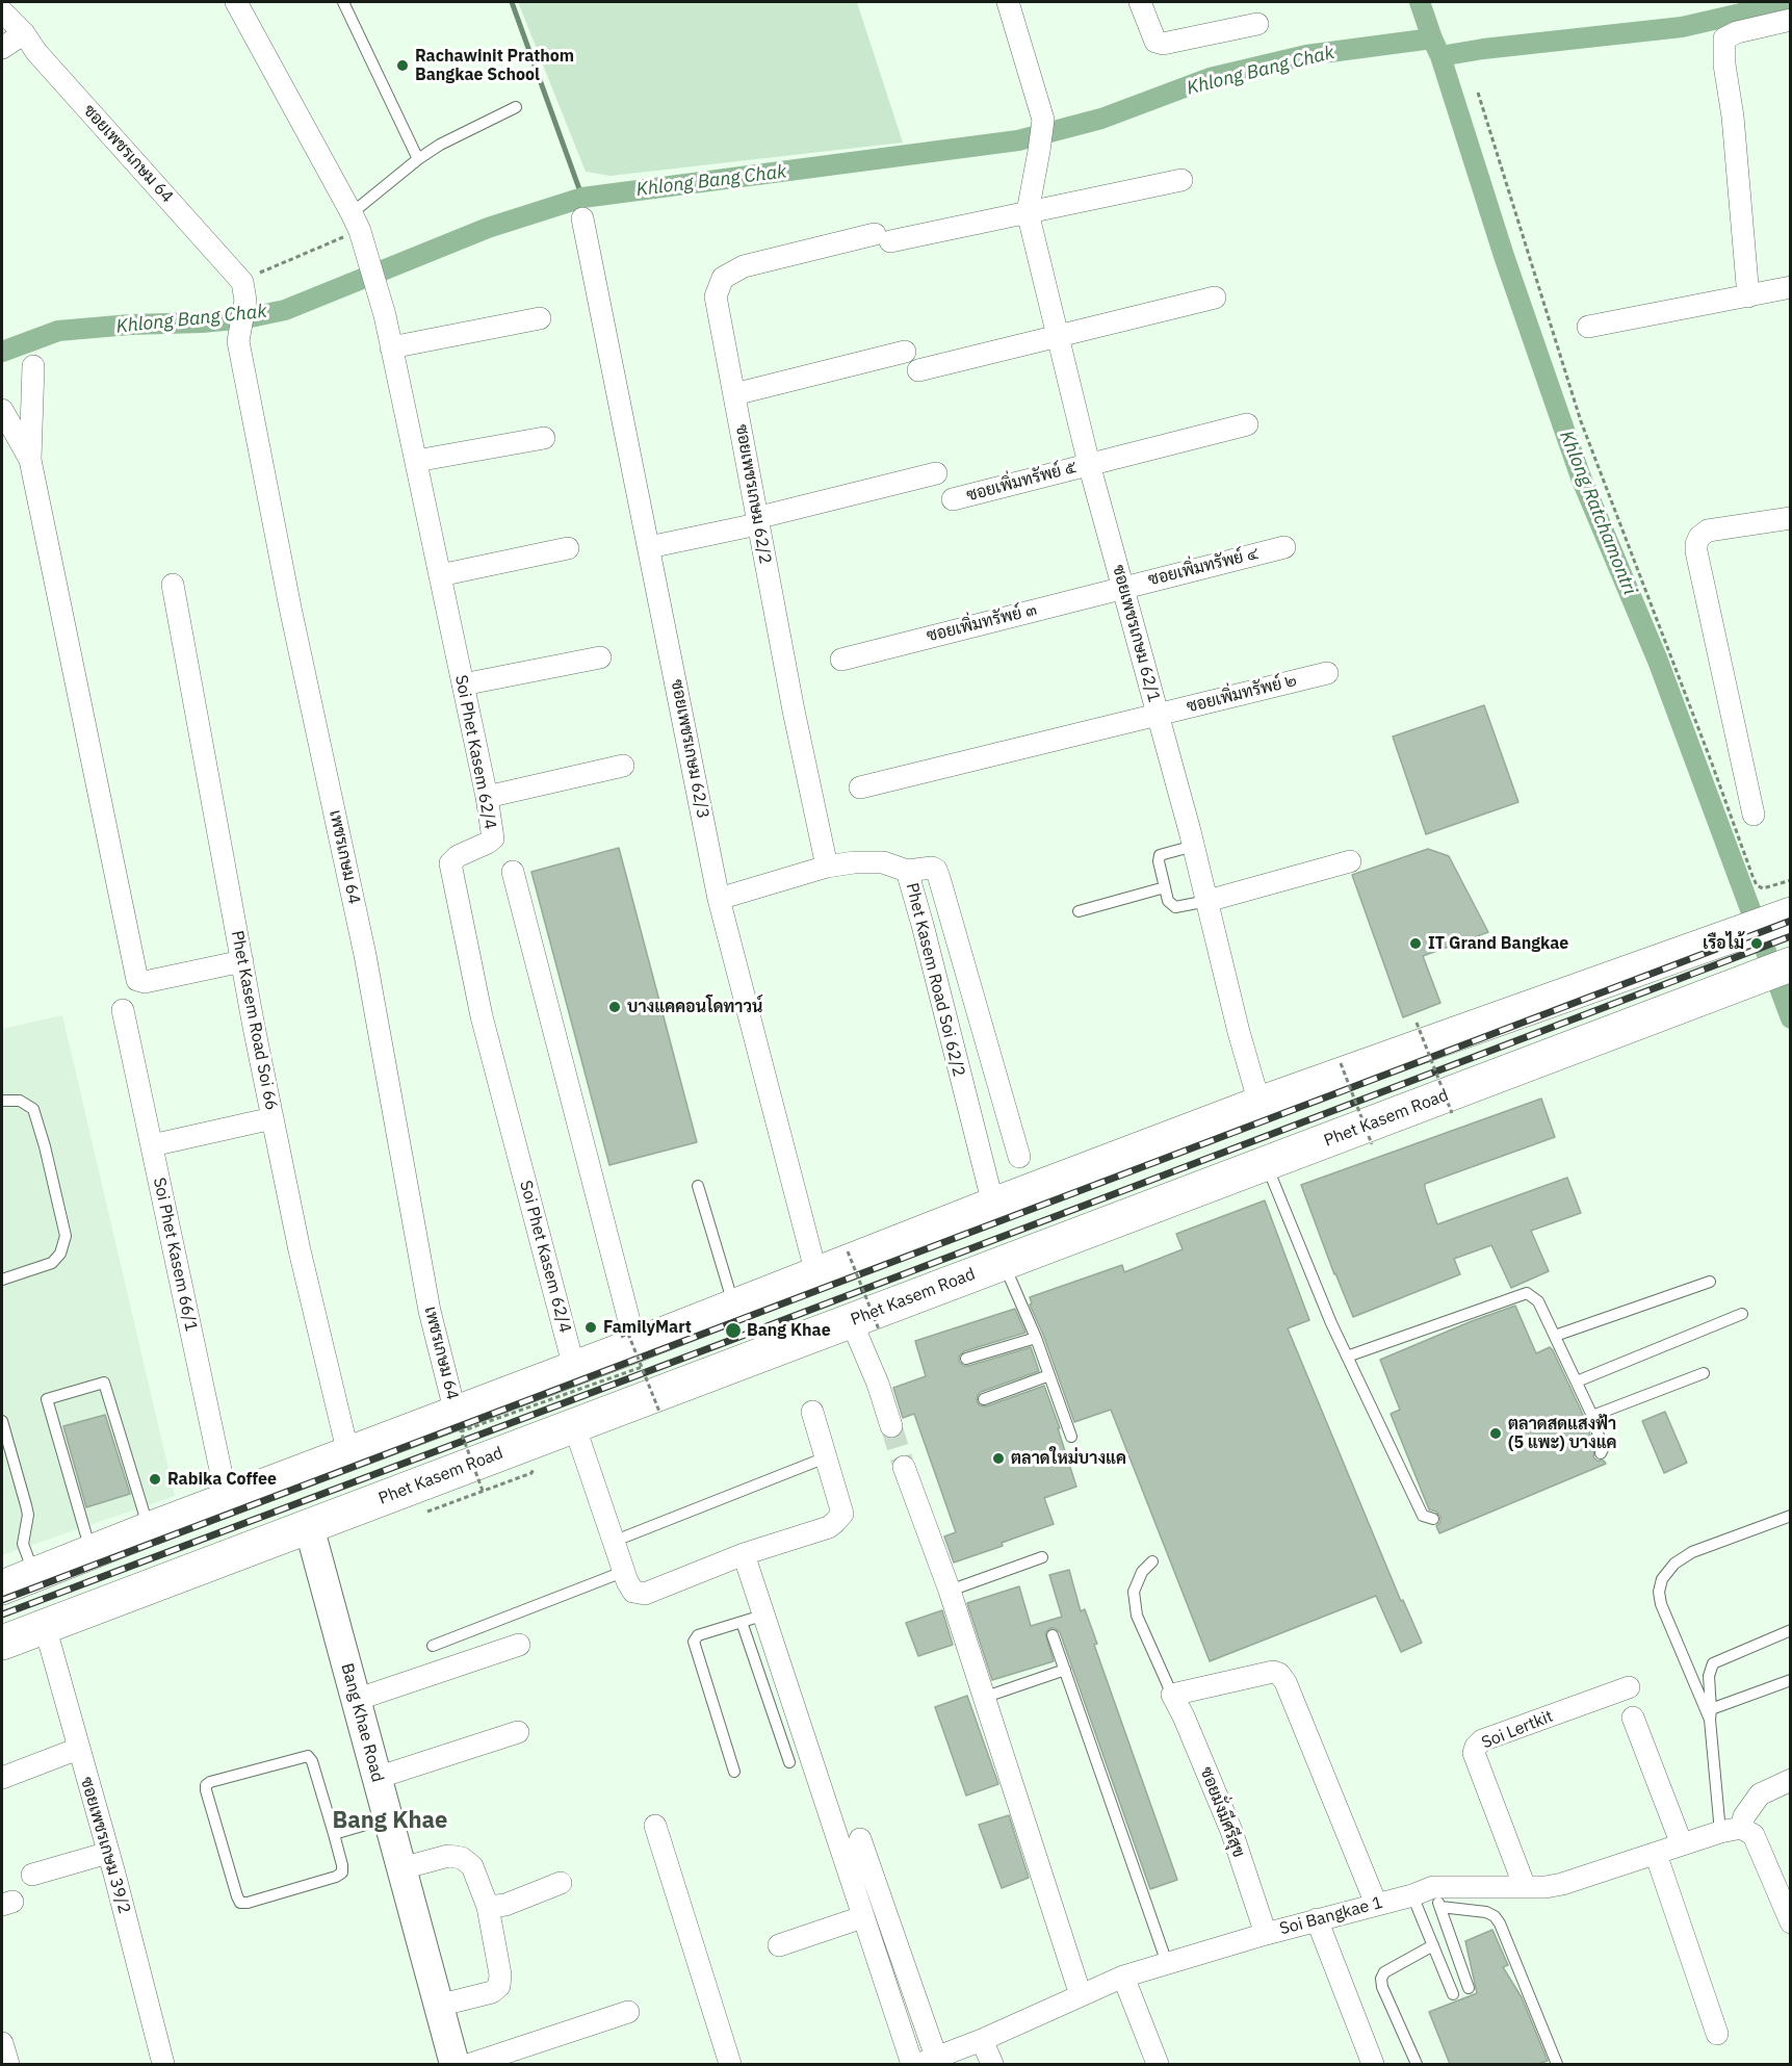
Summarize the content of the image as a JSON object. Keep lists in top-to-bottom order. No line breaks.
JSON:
{"streets":{"main road":["Phet Kasem Road","Bang Khae Road"],"street":["ซอยเพชรเกษม 64","ซอยเพิ่มทรัพย์ ๕","ซอยเพชรเกษม 62/2","ซอยเพิ่มทรัพย์ ๔","ซอยเพิ่มทรัพย์ ๓","ซอยเพชรเกษม 62/1","ซอยเพิ่มทรัพย์ ๒","ซอยเพชรเกษม 62/3","Soi Phet Kasem 62/4","เพชรเกษม 64","Phet Kasem Road Soi 62/2","Phet Kasem Road Soi 66","Soi Phet Kasem 66/1","Soi Lertkit","ซอยมั่งมีศรีสุข","ซอยเพชรเกษม 39/2","Soi Bangkae 1"]},"crossings":[["ซอยเพชรเกษม 64","เพชรเกษม 64"],["ซอยเพิ่มทรัพย์ ๕","ซอยเพชรเกษม 62/1"],["ซอยเพชรเกษม 62/2","ซอยเพชรเกษม 62/1"],["ซอยเพชรเกษม 62/2","Phet Kasem Road Soi 62/2"],["ซอยเพิ่มทรัพย์ ๔","ซอยเพิ่มทรัพย์ ๓"],["ซอยเพิ่มทรัพย์ ๔","ซอยเพชรเกษม 62/1"],["ซอยเพิ่มทรัพย์ ๓","ซอยเพชรเกษม 62/1"],["ซอยเพชรเกษม 62/1","ซอยเพิ่มทรัพย์ ๒"],["ซอยเพชรเกษม 62/3","Phet Kasem Road Soi 62/2"],["Phet Kasem Road","Bang Khae Road"],["Phet Kasem Road","ซอยเพชรเกษม 39/2"],["Soi Lertkit","Soi Bangkae 1"],["ซอยมั่งมีศรีสุข","Soi Bangkae 1"]],"districts":["Bang Khae"],"water":["Khlong Bang Chak","Khlong Ratchamontri"],"places":["Rachawinit Prathom Bangkae School","IT Grand Bangkae","เรือไม้","บางแคคอนโดทาวน์","FamilyMart","Bang Khae","ตลาดสดแสงฟ้า (5 แพะ) บางแค","ตลาดใหม่บางแค","Rabika Coffee"]}
